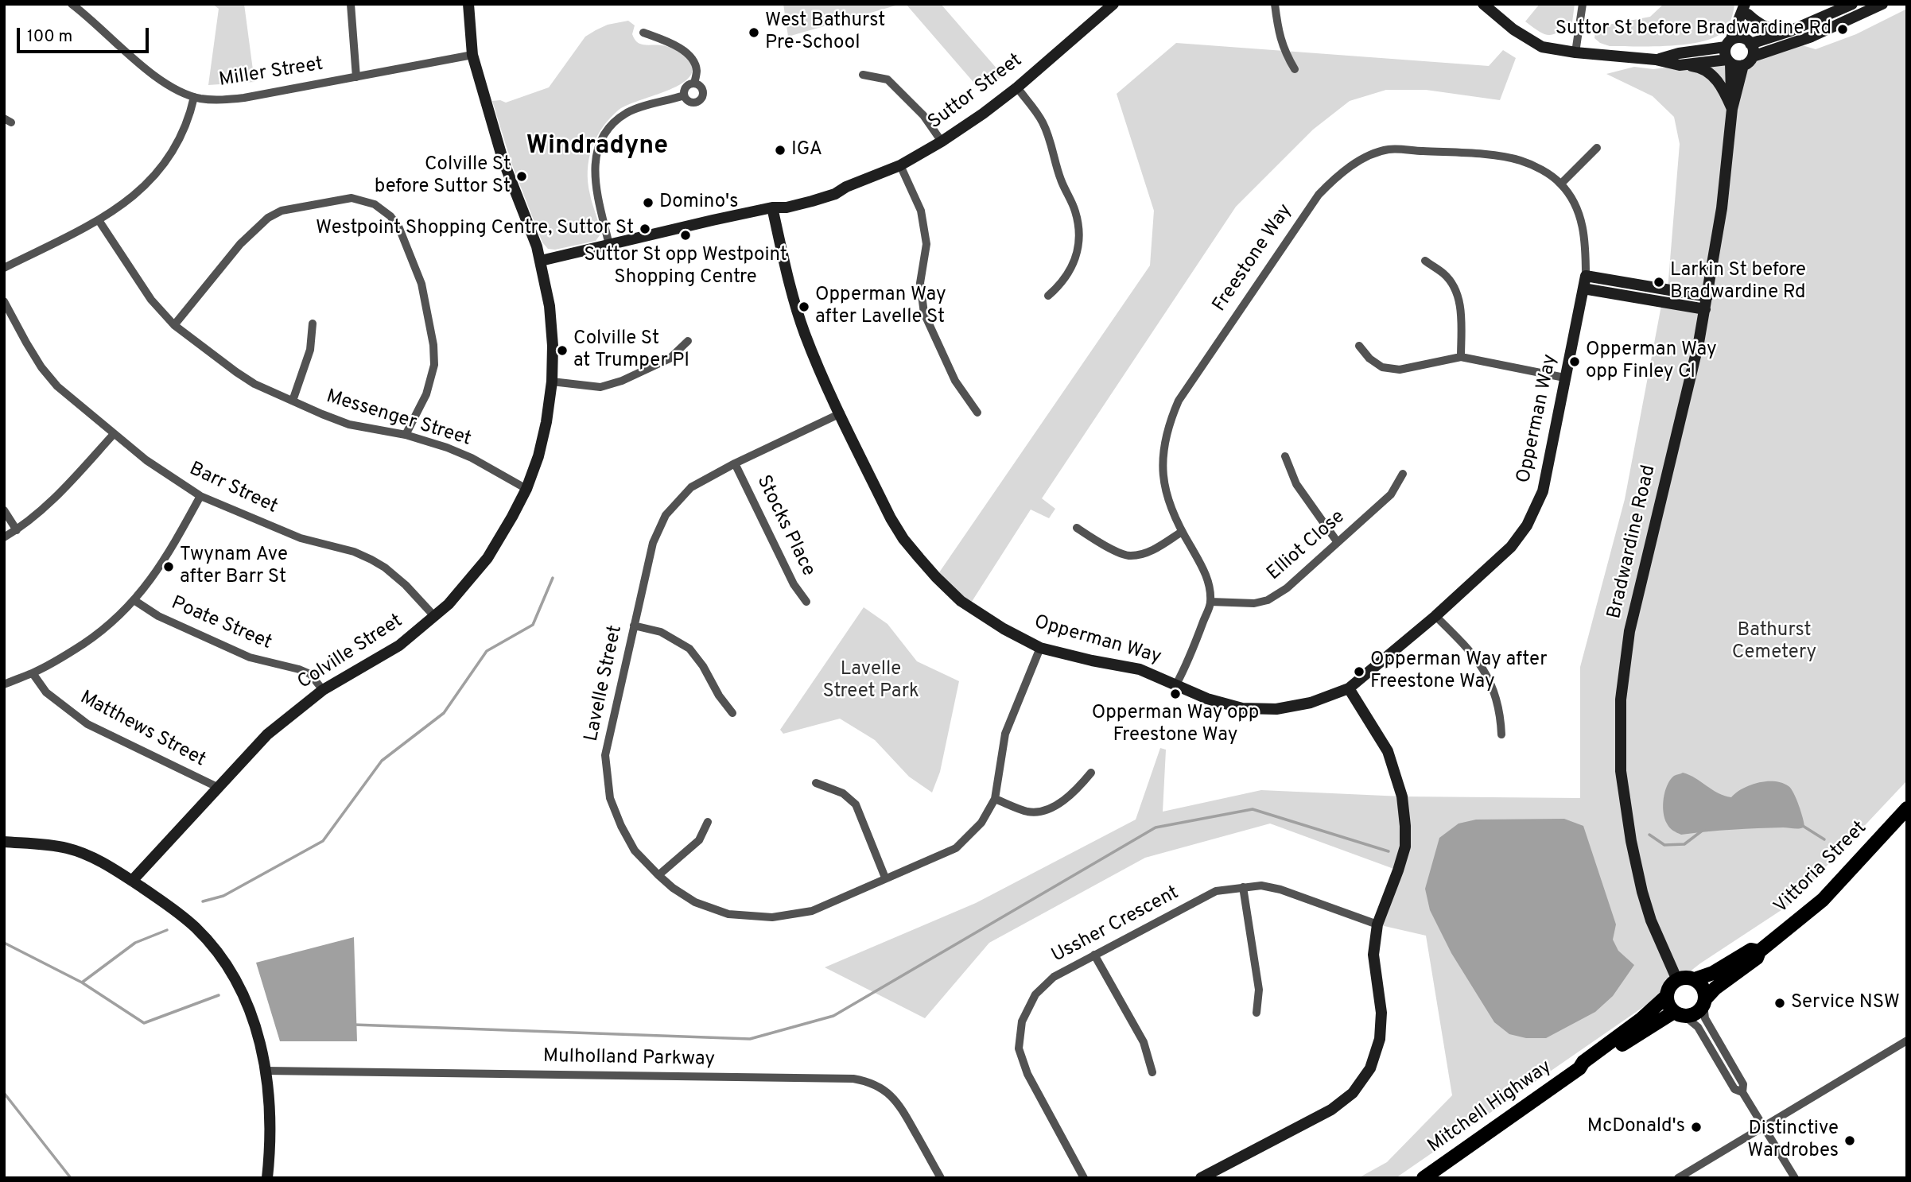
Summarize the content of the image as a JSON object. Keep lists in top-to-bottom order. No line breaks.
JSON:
{"streets":{"highway":["Vittoria Street","Mitchell Highway"],"street":["Miller Street","Suttor Street","Freestone Way","Messenger Street","Opperman Way","Barr Street","Stocks Place","Bradwardine Road","Elliot Close","Poate Street","Colville Street","Lavelle Street","Matthews Street","Ussher Crescent","Mulholland Parkway"]},"crossings":[["Miller Street","Colville Street"],["Suttor Street","Opperman Way"],["Suttor Street","Colville Street"],["Freestone Way","Opperman Way"],["Freestone Way","Elliot Close"],["Messenger Street","Colville Street"],["Opperman Way","Lavelle Street"],["Barr Street","Colville Street"],["Stocks Place","Lavelle Street"],["Bradwardine Road","Vittoria Street"],["Bradwardine Road","Mitchell Highway"],["Poate Street","Colville Street"],["Colville Street","Matthews Street"],["Vittoria Street","Mitchell Highway"]],"districts":["Windradyne"],"parks":["Bathurst Cemetery","Lavelle Street Park"],"places":["Suttor St before Bradwardine Rd","West Bathurst Pre-School","IGA","Colville St before Suttor St","Domino's","Westpoint Shopping Centre, Suttor St","Suttor St opp Westpoint Shopping Centre","Larkin St before Bradwardine Rd","Opperman Way after Lavelle St","Colville St at Trumper Pl","Opperman Way opp Finley Cl","Twynam Ave after Barr St","Opperman Way after Freestone Way","Opperman Way opp Freestone Way","Service NSW","McDonald's","Distinctive Wardrobes"],"scale_bar":"100 m"}
